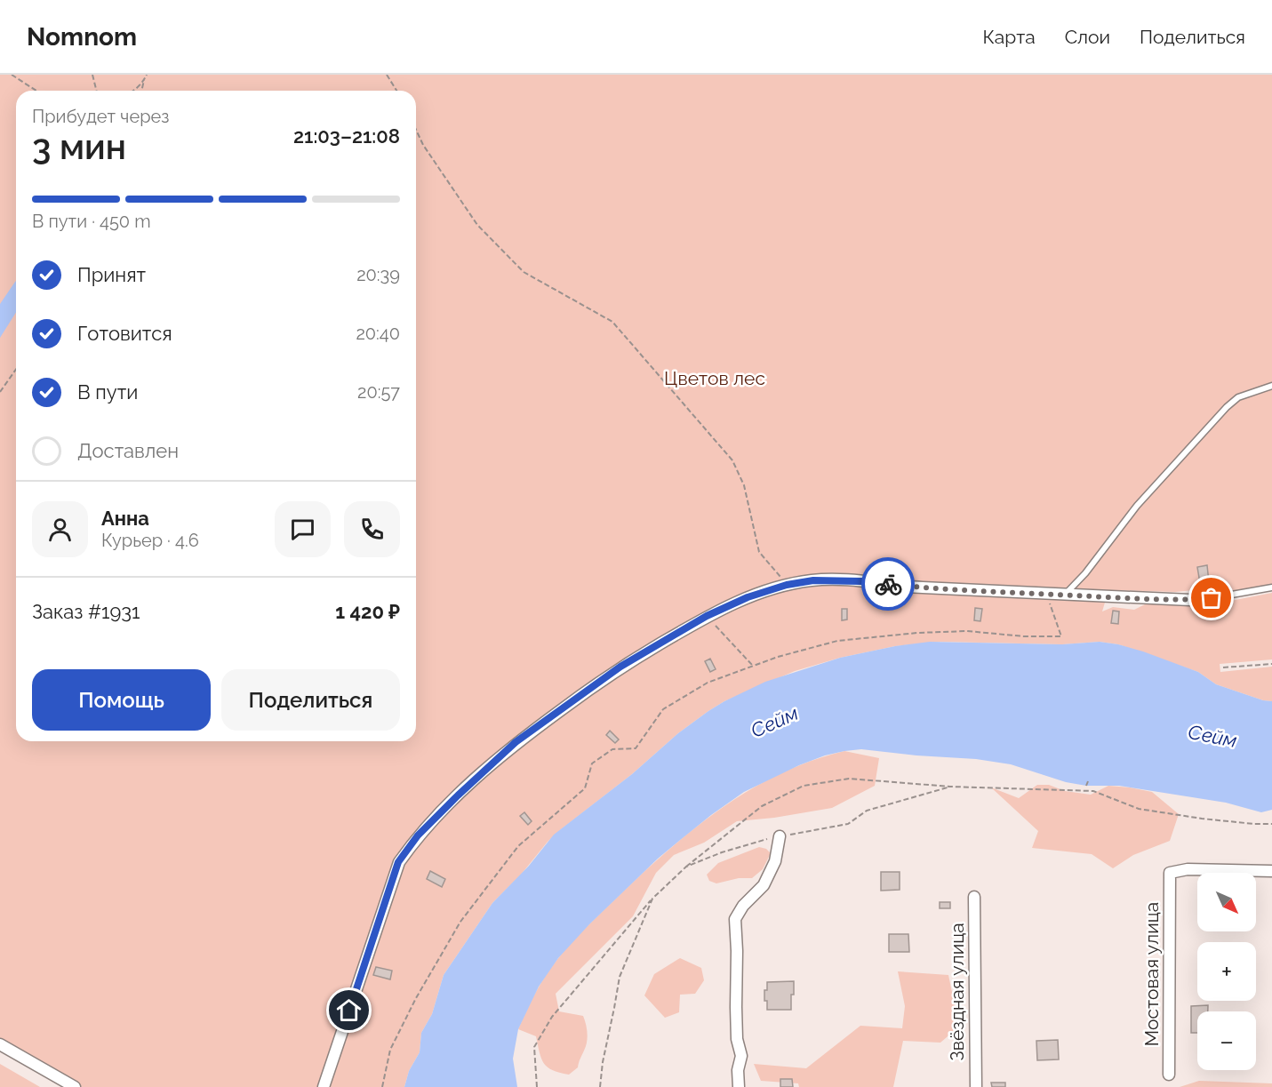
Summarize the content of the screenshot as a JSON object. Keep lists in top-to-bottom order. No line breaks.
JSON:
{"streets":{"street":["Мостовая улица","Звёздная улица"]},"water":["Сейм"],"parks":["Цветов лес"],"north":"bottom right","page":{"header":"Nomnom","nav":["Карта","Слои","Поделиться"],"heading":["3 мин","Прибудет через","21:03–21:08"],"panel":["Анна","Курьер · 4.6","Заказ #1931","1 420 ₽"],"bar":"В пути · 450 m","list":[["Принят","20:39"],["Готовится","20:40"],["В пути","20:57"],"Доставлен"],"buttons":["Помощь","Поделиться"],"map_buttons":["+","−"]}}
